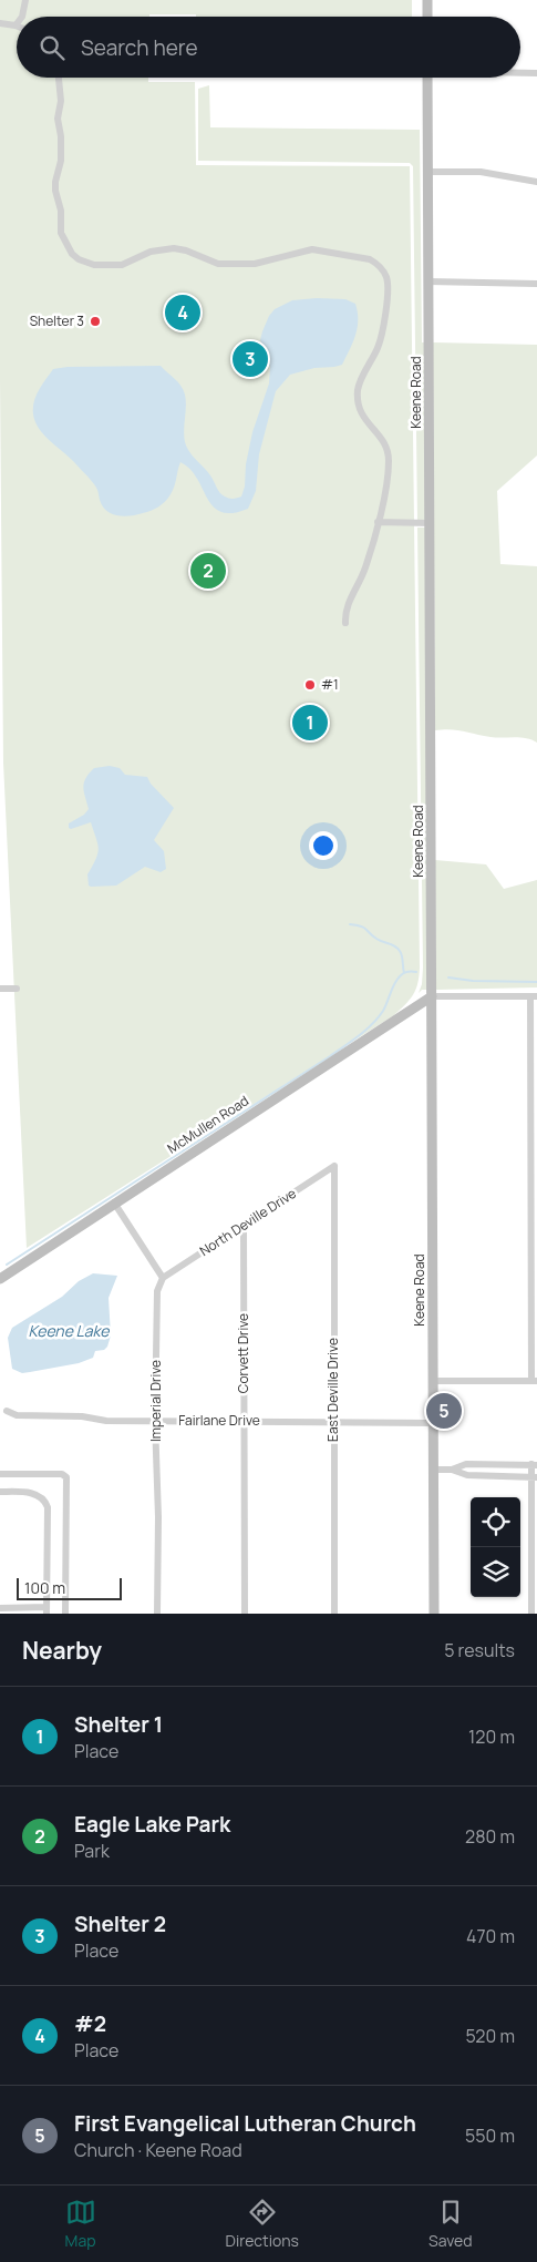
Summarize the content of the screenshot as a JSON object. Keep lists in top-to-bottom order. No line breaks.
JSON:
{"streets":{"main road":["Keene Road","McMullen Road"],"street":["North Deville Drive","Corvett Drive","East Deville Drive","Imperial Drive","Fairlane Drive"]},"crossings":[["Keene Road","McMullen Road"],["Keene Road","Fairlane Drive"],["North Deville Drive","Corvett Drive"],["North Deville Drive","East Deville Drive"],["North Deville Drive","Imperial Drive"],["Corvett Drive","Fairlane Drive"],["East Deville Drive","Fairlane Drive"],["Imperial Drive","Fairlane Drive"]],"water":["Keene Lake"],"places":["Shelter 3","#1"],"scale_bar":"100 m","page":{"search":"Search here","pins":["4","3","2","1","5"],"scale":"100 m","heading":["Nearby","5 results"],"list":[{"mark":"1","name":"Shelter 1","note":"Place","value":"120 m"},{"mark":"2","name":"Eagle Lake Park","note":"Park","value":"280 m"},{"mark":"3","name":"Shelter 2","note":"Place","value":"470 m"},{"mark":"4","name":"#2","note":"Place","value":"520 m"},{"mark":"5","name":"First Evangelical Lutheran Church","note":"Church · Keene Road","value":"550 m"}],"nav":["Map","Directions","Saved"]}}
